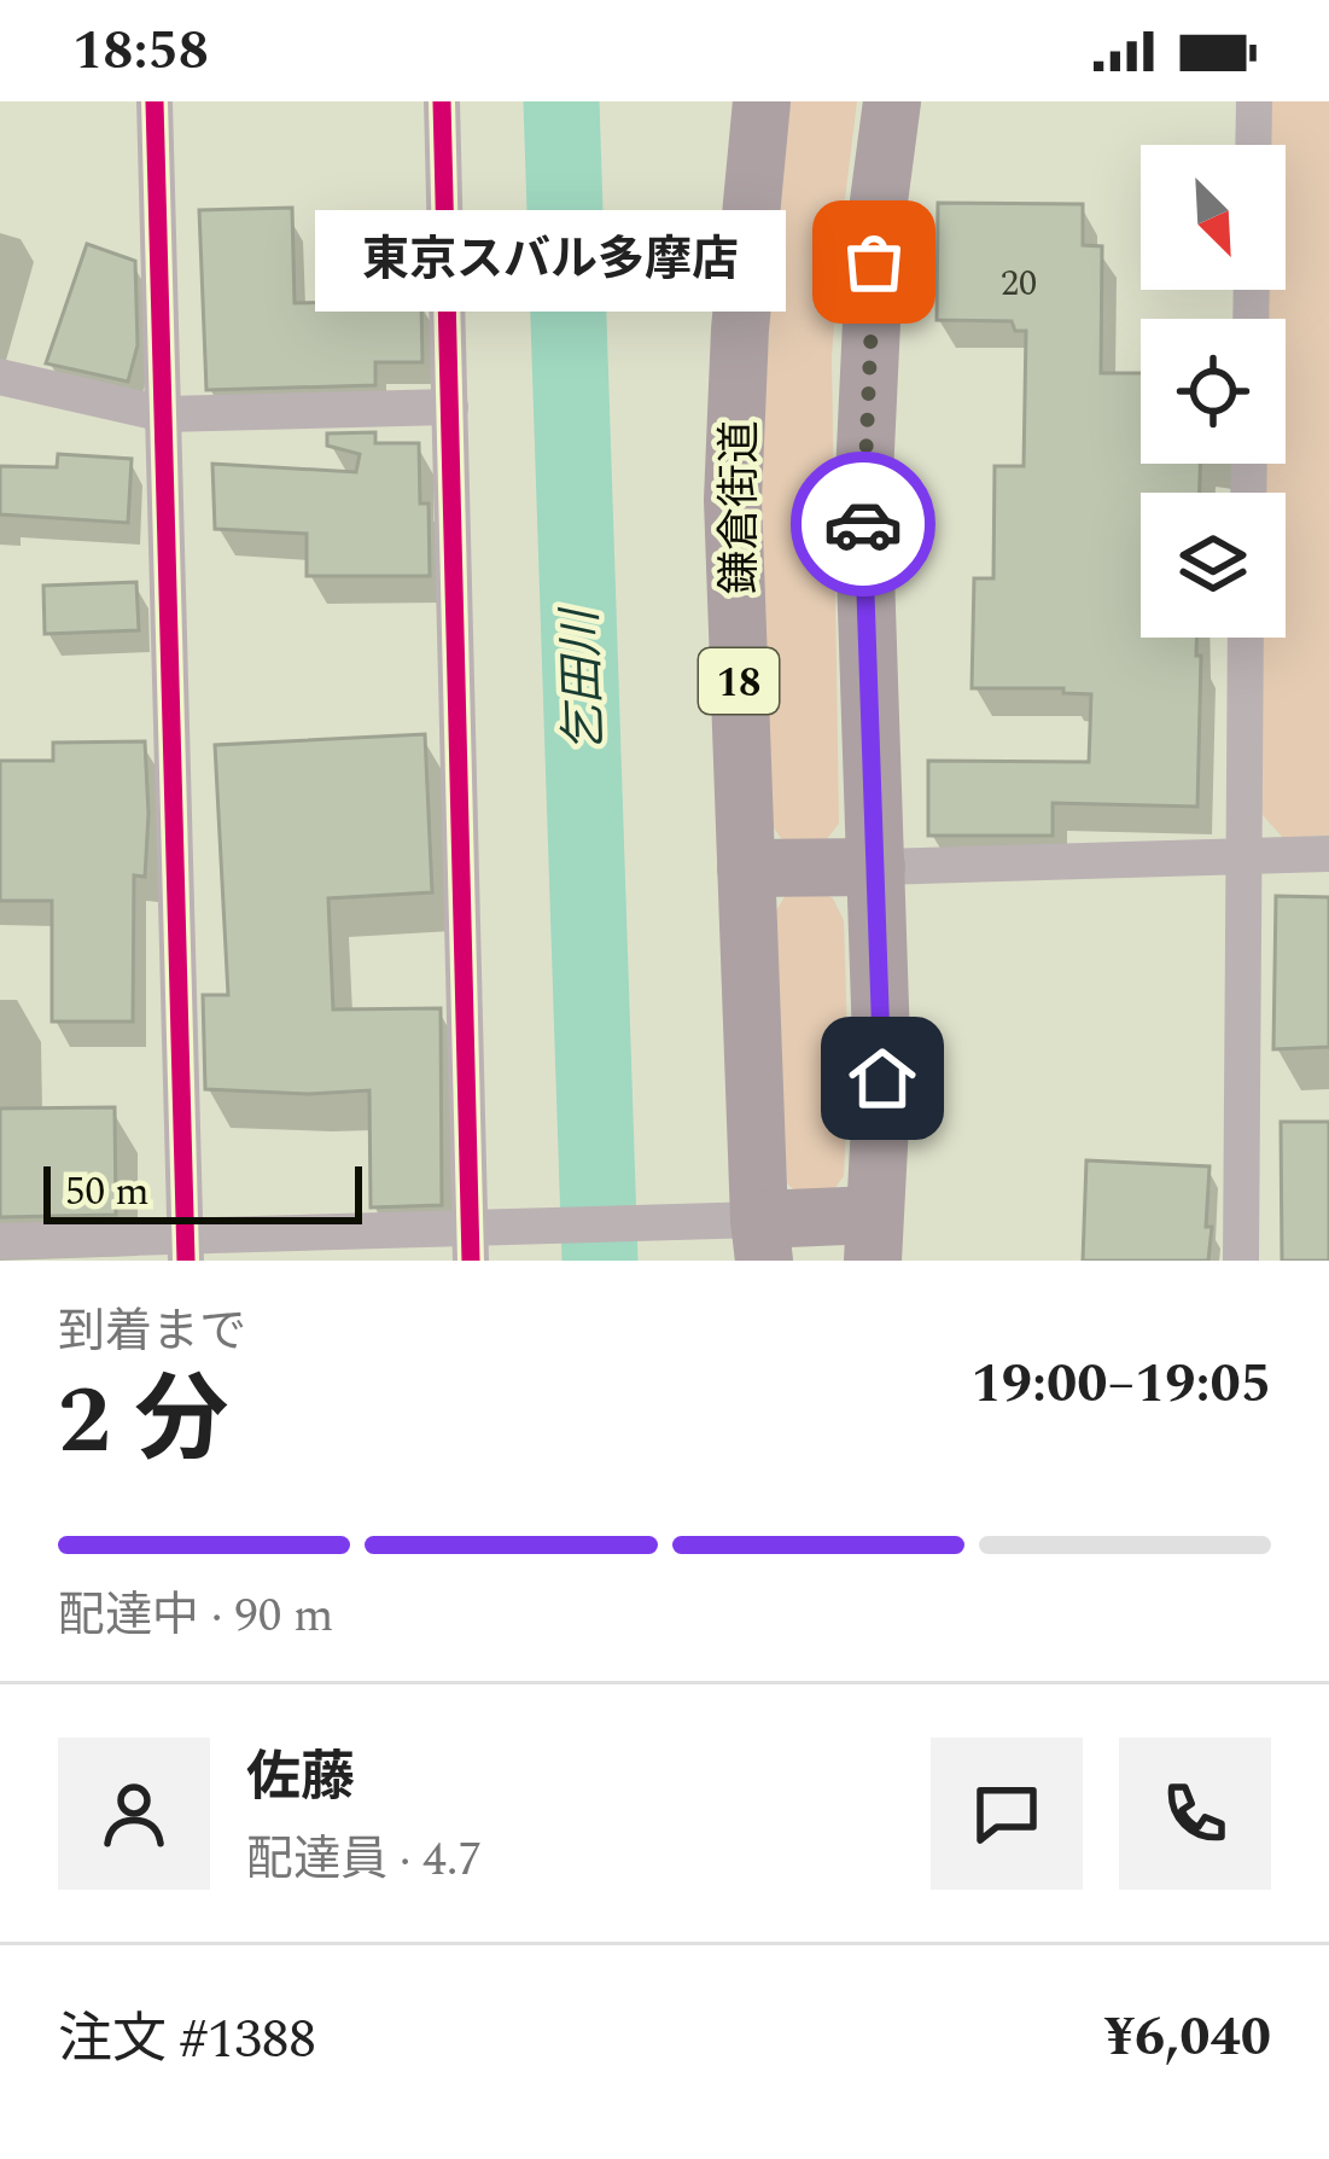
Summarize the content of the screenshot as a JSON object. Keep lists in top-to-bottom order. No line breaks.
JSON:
{"streets":{"main road":["鎌倉街道","18"]},"water":["乞田川"],"places":["東京スバル多摩店"],"house_numbers":["20"],"scale_bar":"50 m","north":"bottom right","page":{"status":"18:58","bubble":"東京スバル多摩店","scale":"50 m","heading":["2 分","到着まで","19:00–19:05"],"panel":["佐藤","配達員 · 4.7","注文 #1388","¥6,040"],"bar":"配達中 · 90 m"}}
